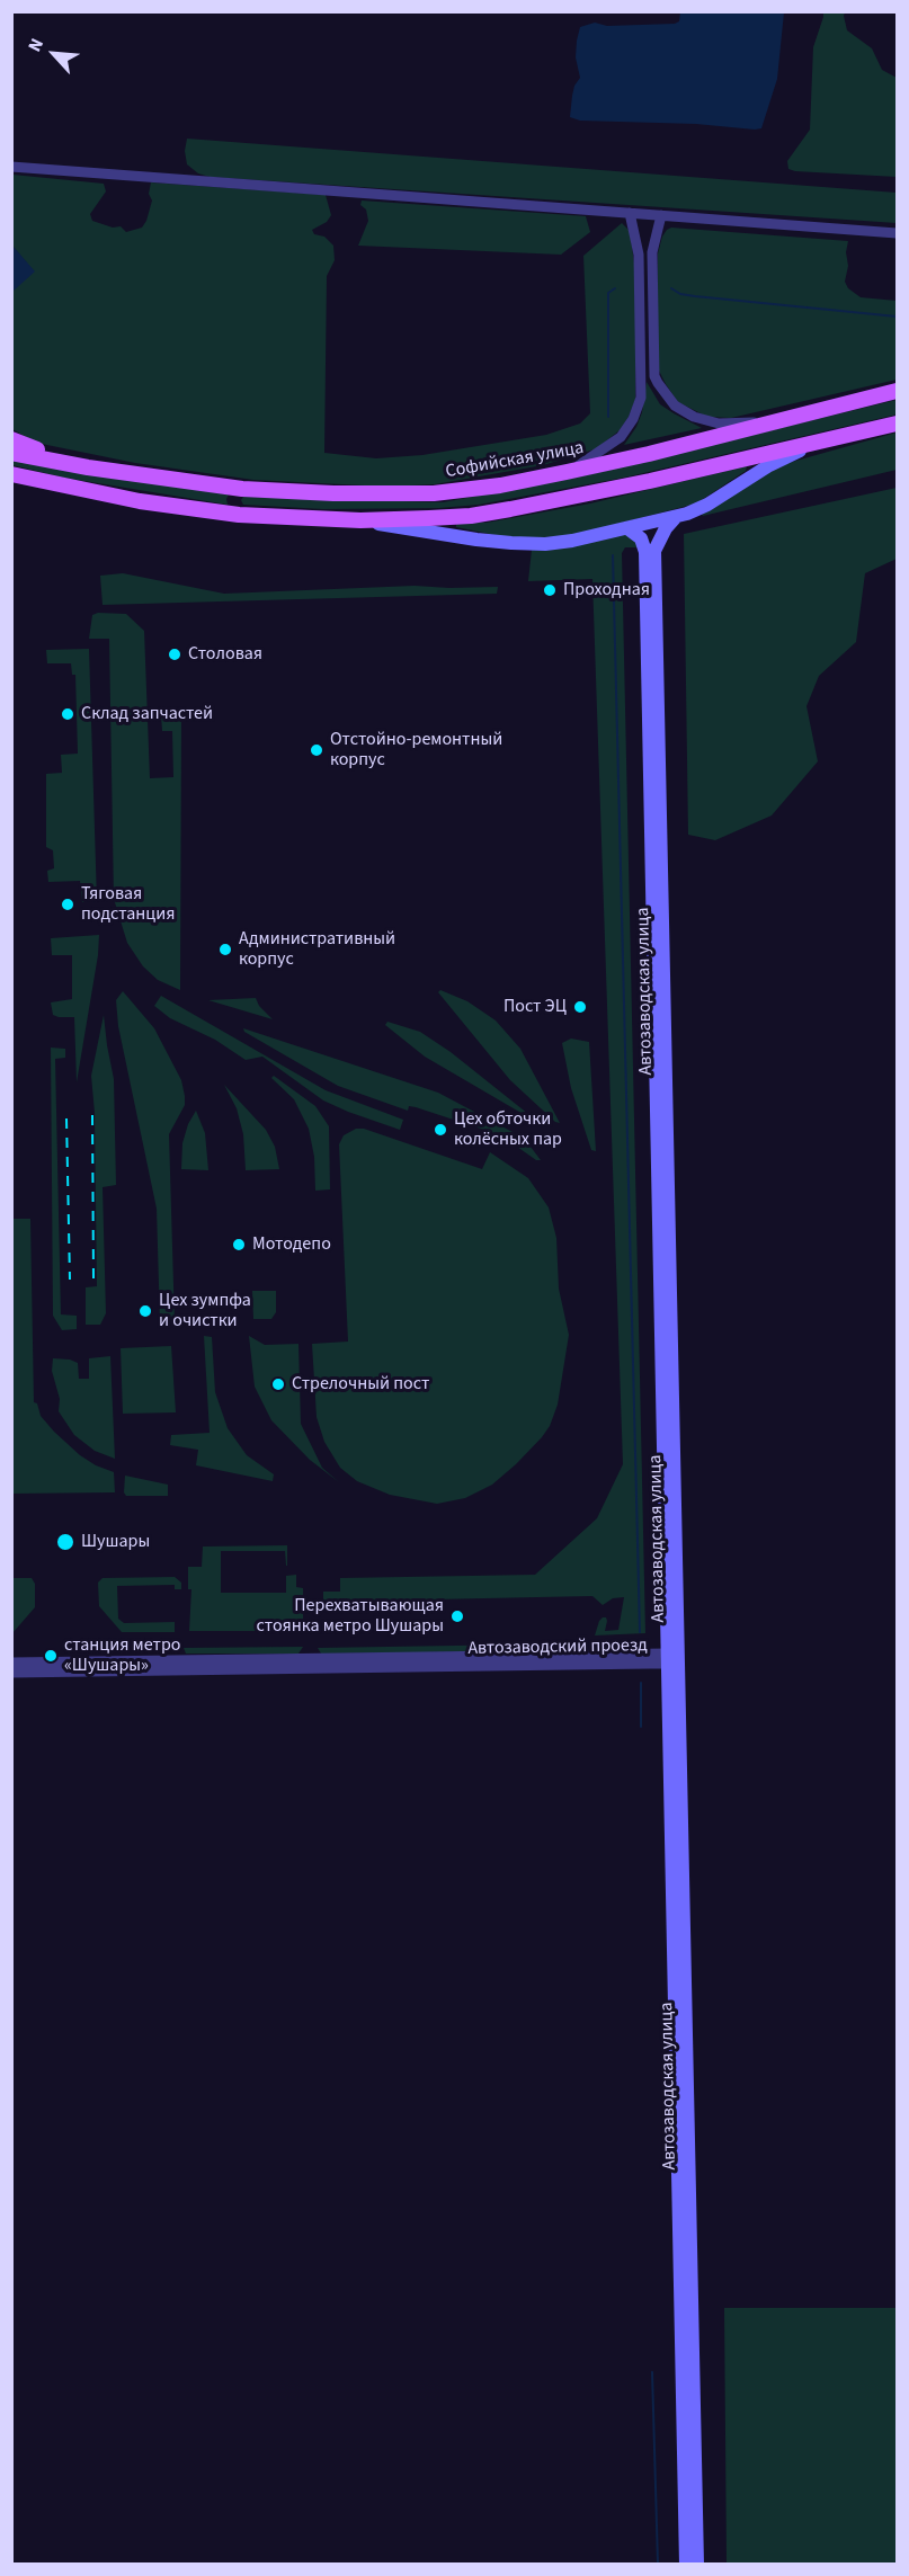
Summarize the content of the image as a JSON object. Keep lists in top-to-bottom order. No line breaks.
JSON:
{"streets":{"main road":["Софийская улица"],"street":["Автозаводская улица","Автозаводский проезд"]},"crossings":[["Автозаводская улица","Автозаводский проезд"]],"places":["Проходная","Столовая","Склад запчастей","Отстойно-ремонтный корпус","Тяговая подстанция","Административный корпус","Пост ЭЦ","Цех обточки колёсных пар","Мотодепо","Цех зумпфа и очистки","Стрелочный пост","Шушары","Перехватывающая стоянка метро Шушары","станция метро «Шушары»"],"north":"top left"}
